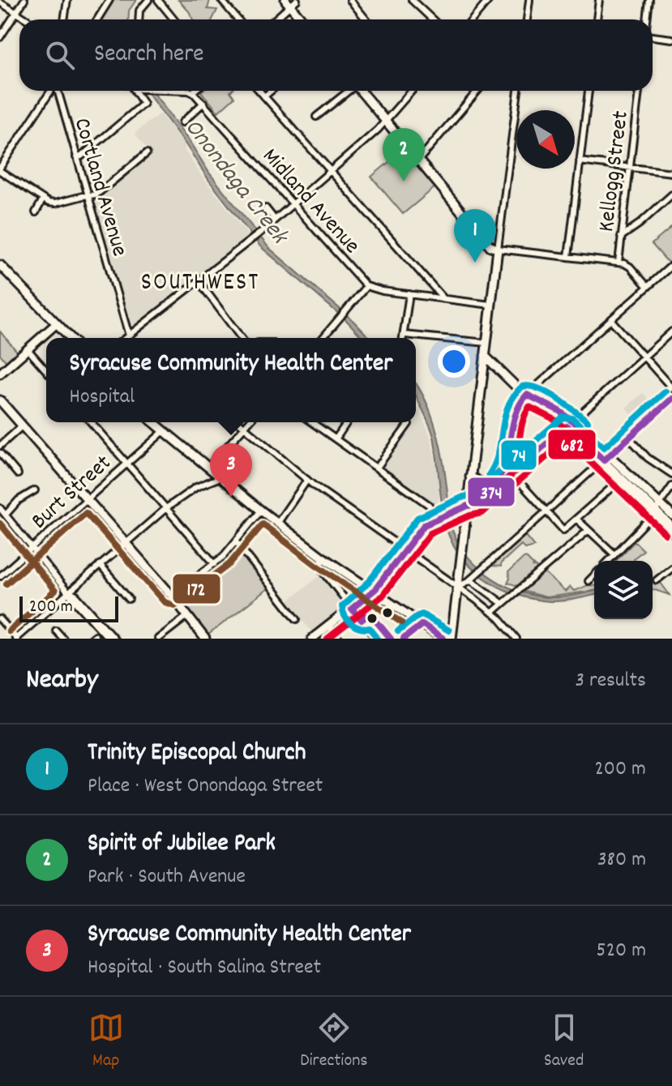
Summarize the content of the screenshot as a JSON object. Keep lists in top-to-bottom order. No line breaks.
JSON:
{"streets":{"street":["Kellogg Street","Cortland Avenue","Midland Avenue","Burt Street"]},"districts":["SOUTHWEST"],"water":["Onondaga Creek"],"lines":["transit line 74","transit line 374","transit line 682","transit line 172"],"scale_bar":"200 m","north":"bottom right","page":{"search":"Search here","pins":["2","1","3"],"popup":["Syracuse Community Health Center","Hospital"],"scale":"200 m","heading":["Nearby","3 results"],"list":[{"mark":"1","name":"Trinity Episcopal Church","note":"Place · West Onondaga Street","value":"200 m"},{"mark":"2","name":"Spirit of Jubilee Park","note":"Park · South Avenue","value":"380 m"},{"mark":"3","name":"Syracuse Community Health Center","note":"Hospital · South Salina Street","value":"520 m"}],"nav":["Map","Directions","Saved"]}}
